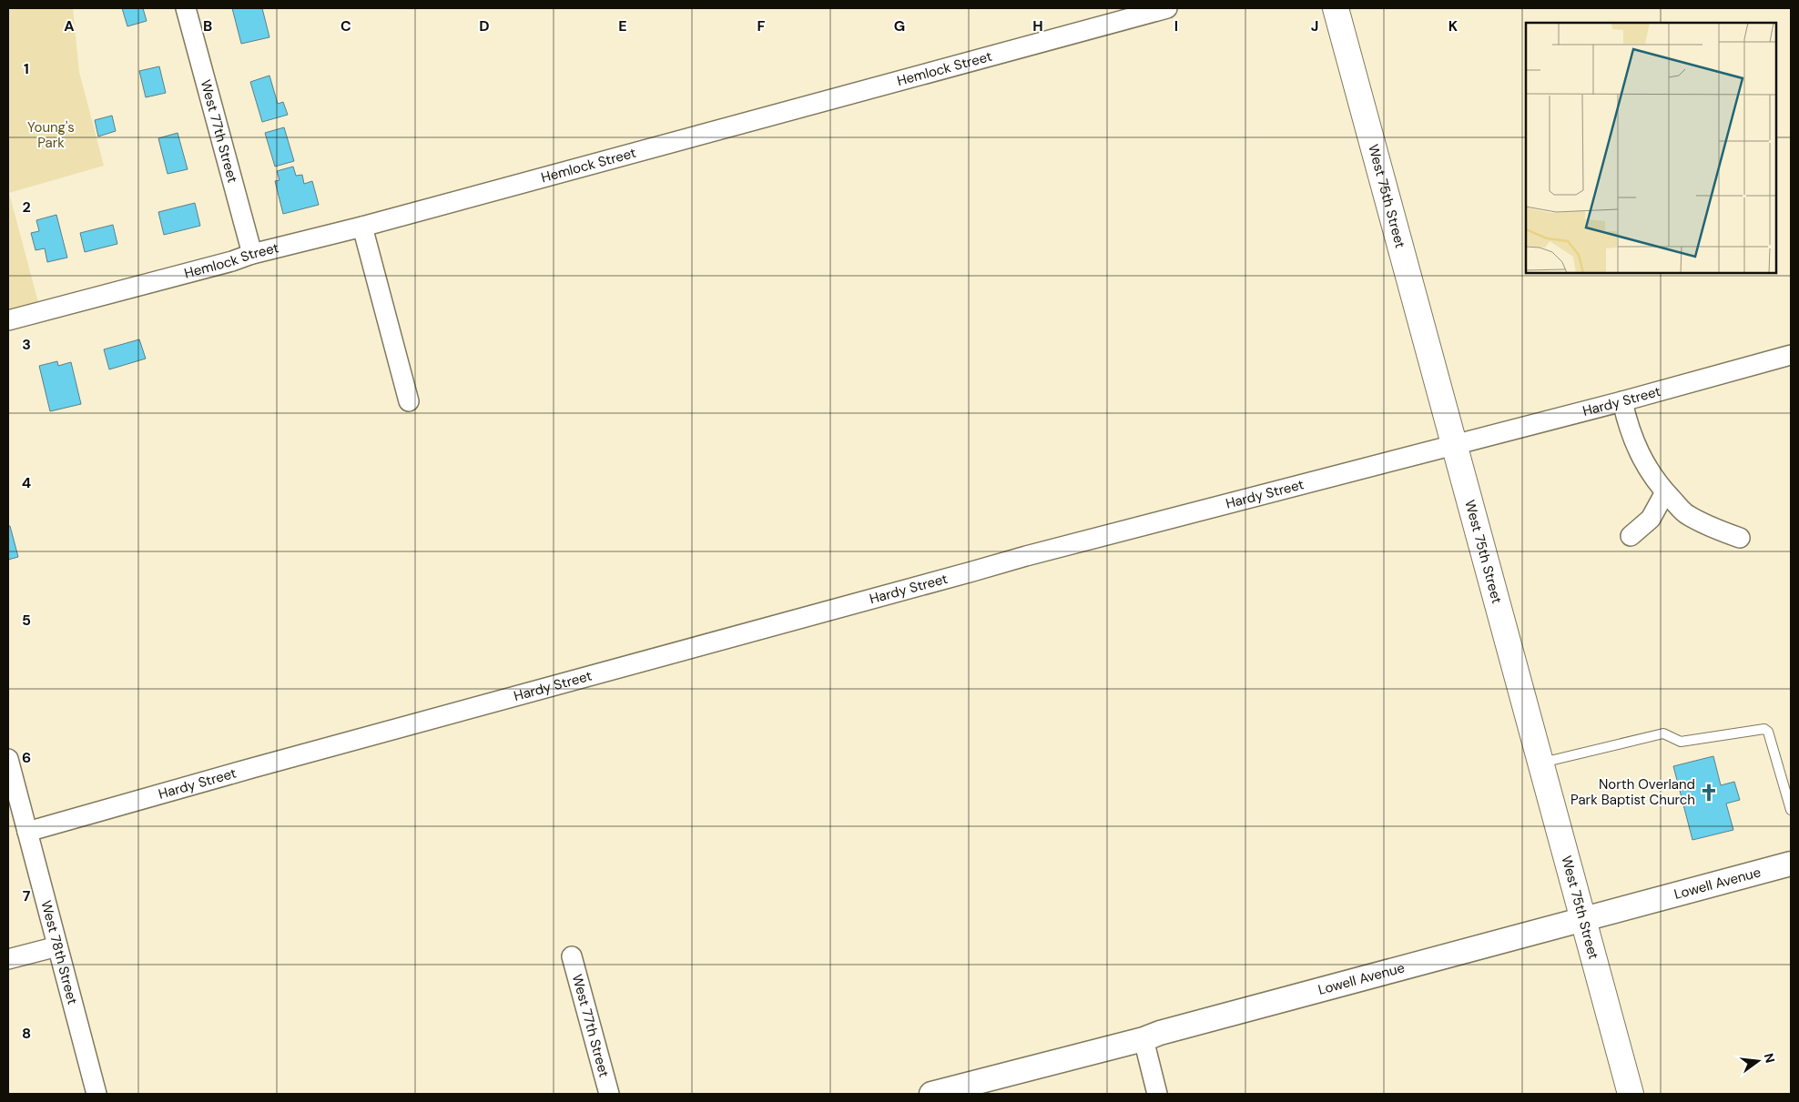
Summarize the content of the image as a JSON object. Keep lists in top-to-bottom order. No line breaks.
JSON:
{"streets":{"main road":["West 75th Street"],"street":["Hemlock Street","West 77th Street","Hardy Street","Lowell Avenue","West 78th Street"]},"crossings":[["Hemlock Street","West 77th Street"],["West 75th Street","Hardy Street"],["West 75th Street","Lowell Avenue"],["Hardy Street","West 78th Street"]],"parks":["Young's Park"],"places":{"church":["North Overland Park Baptist Church"]},"north":"right","grid":{"columns":["A","B","C","D","E","F","G","H","I","J","K"],"rows":["1","2","3","4","5","6","7","8"]}}
